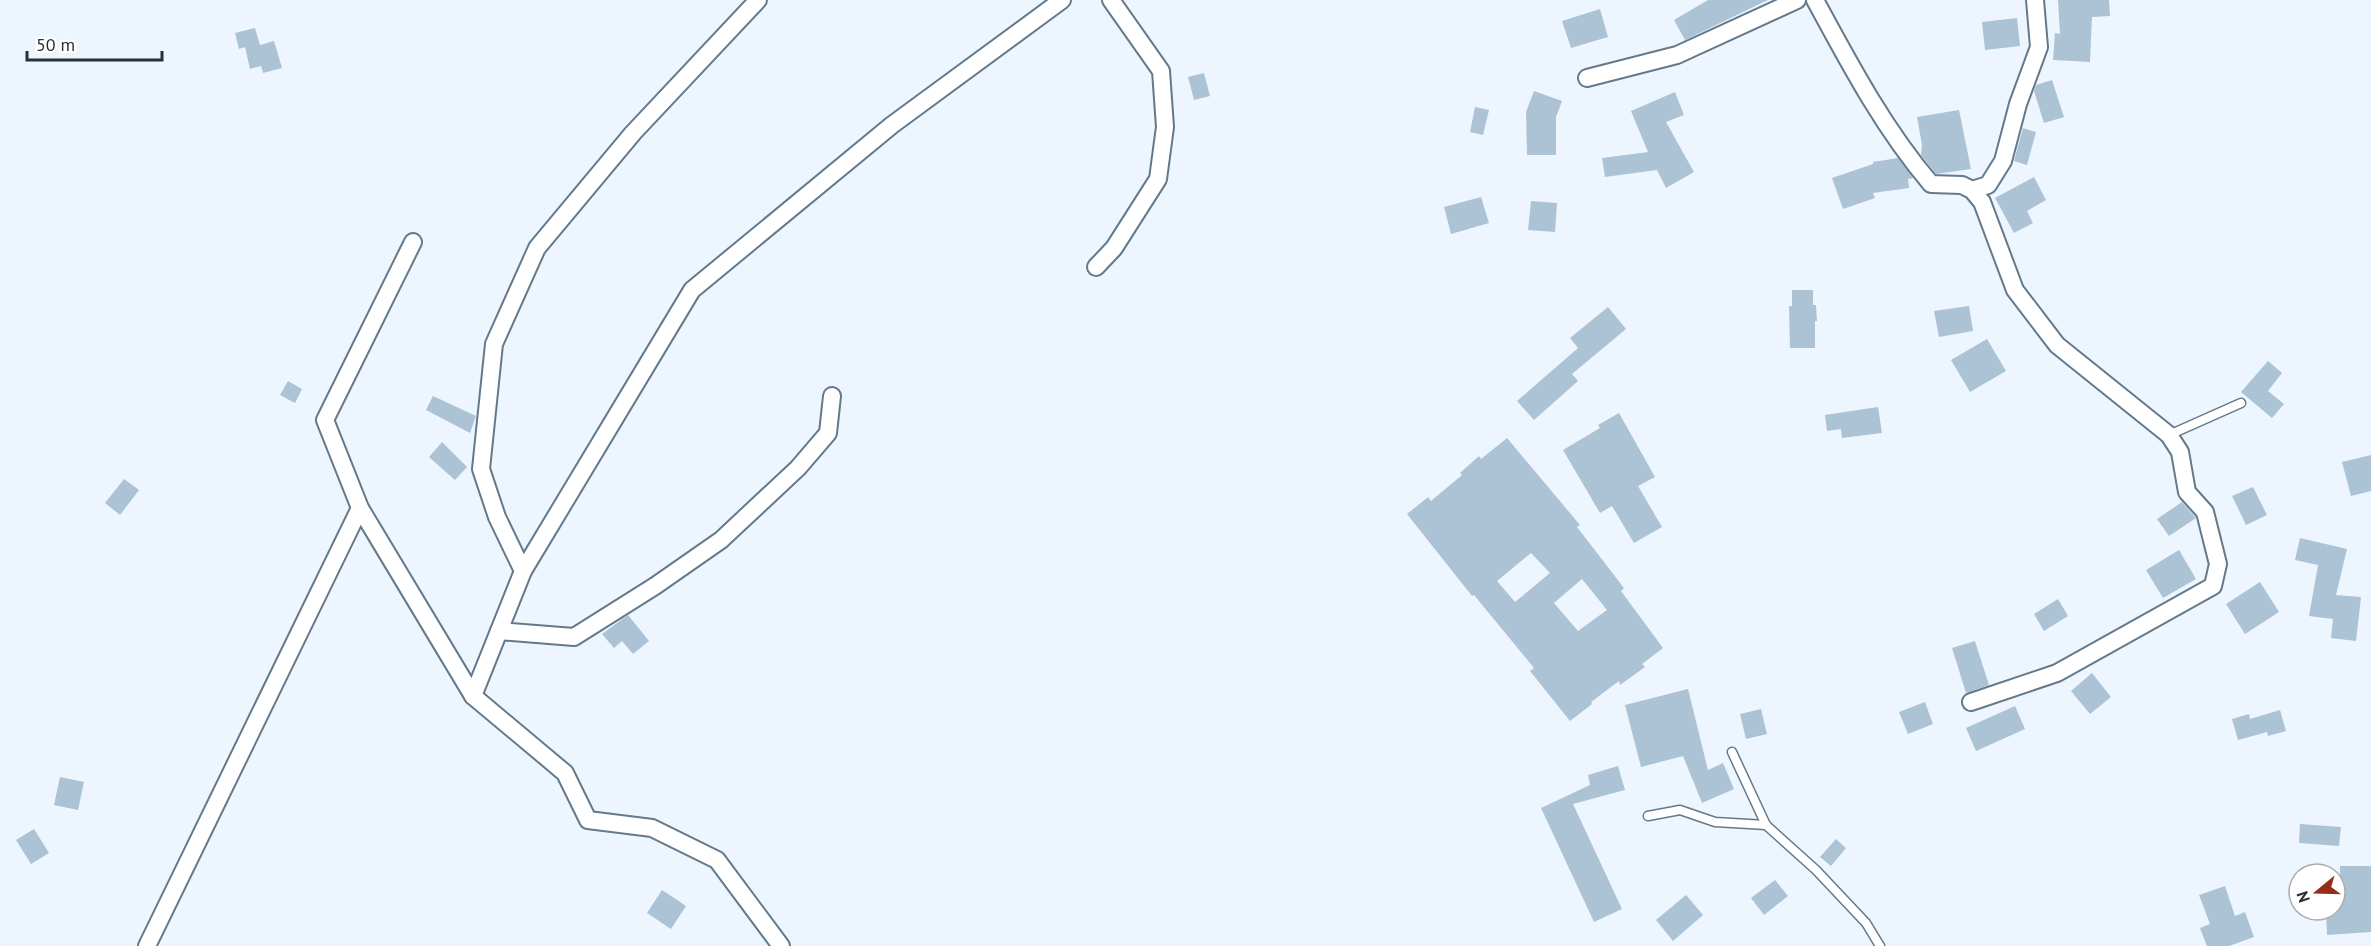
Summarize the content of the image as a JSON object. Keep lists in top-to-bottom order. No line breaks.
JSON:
{"scale_bar":"50 m","north":"left"}
